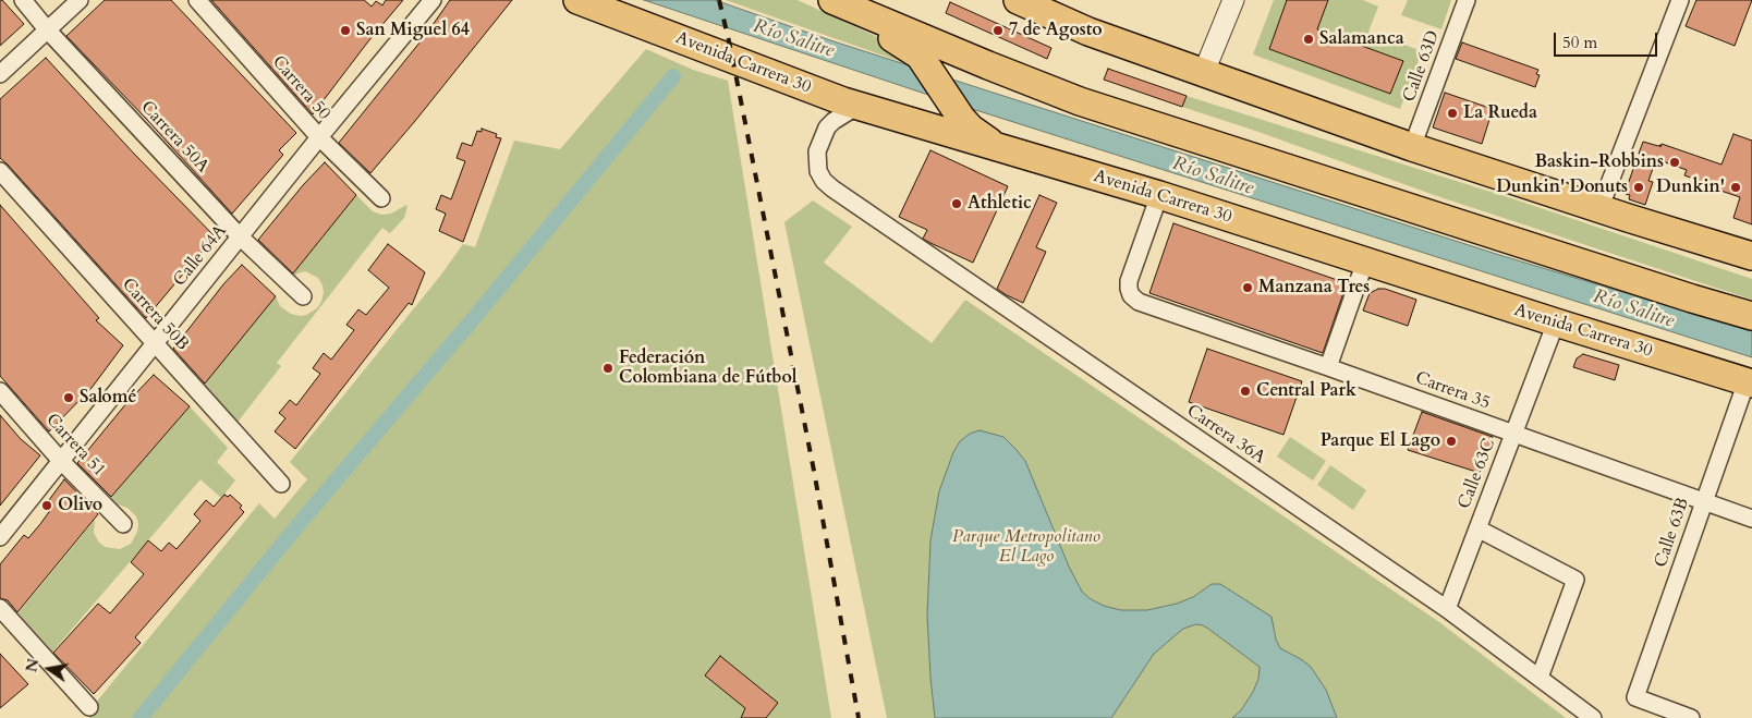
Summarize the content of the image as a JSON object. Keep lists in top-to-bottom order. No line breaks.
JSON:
{"streets":{"highway":["Avenida Carrera 30"],"street":["Calle 63D","Carrera 50","Carrera 50A","Calle 64A","Carrera 50B","Carrera 35","Carrera 36A","Carrera 51","Calle 63C","Calle 63B"]},"crossings":[["Avenida Carrera 30","Carrera 35"],["Avenida Carrera 30","Calle 63C"],["Avenida Carrera 30","Calle 63B"],["Carrera 50","Calle 64A"],["Carrera 50A","Calle 64A"],["Calle 64A","Carrera 50B"],["Calle 64A","Carrera 51"],["Carrera 35","Calle 63C"],["Carrera 35","Calle 63B"],["Carrera 36A","Calle 63C"]],"water":["Río Salitre"],"parks":["Parque Metropolitano El Lago"],"places":["San Miguel 64","7 de Agosto","Salamanca","La Rueda","Baskin-Robbins","Dunkin' Donuts","Dunkin'","Athletic","Manzana Tres","Federación Colombiana de Fútbol","Central Park","Salomé","Parque El Lago","Olivo"],"scale_bar":"50 m","north":"left"}
